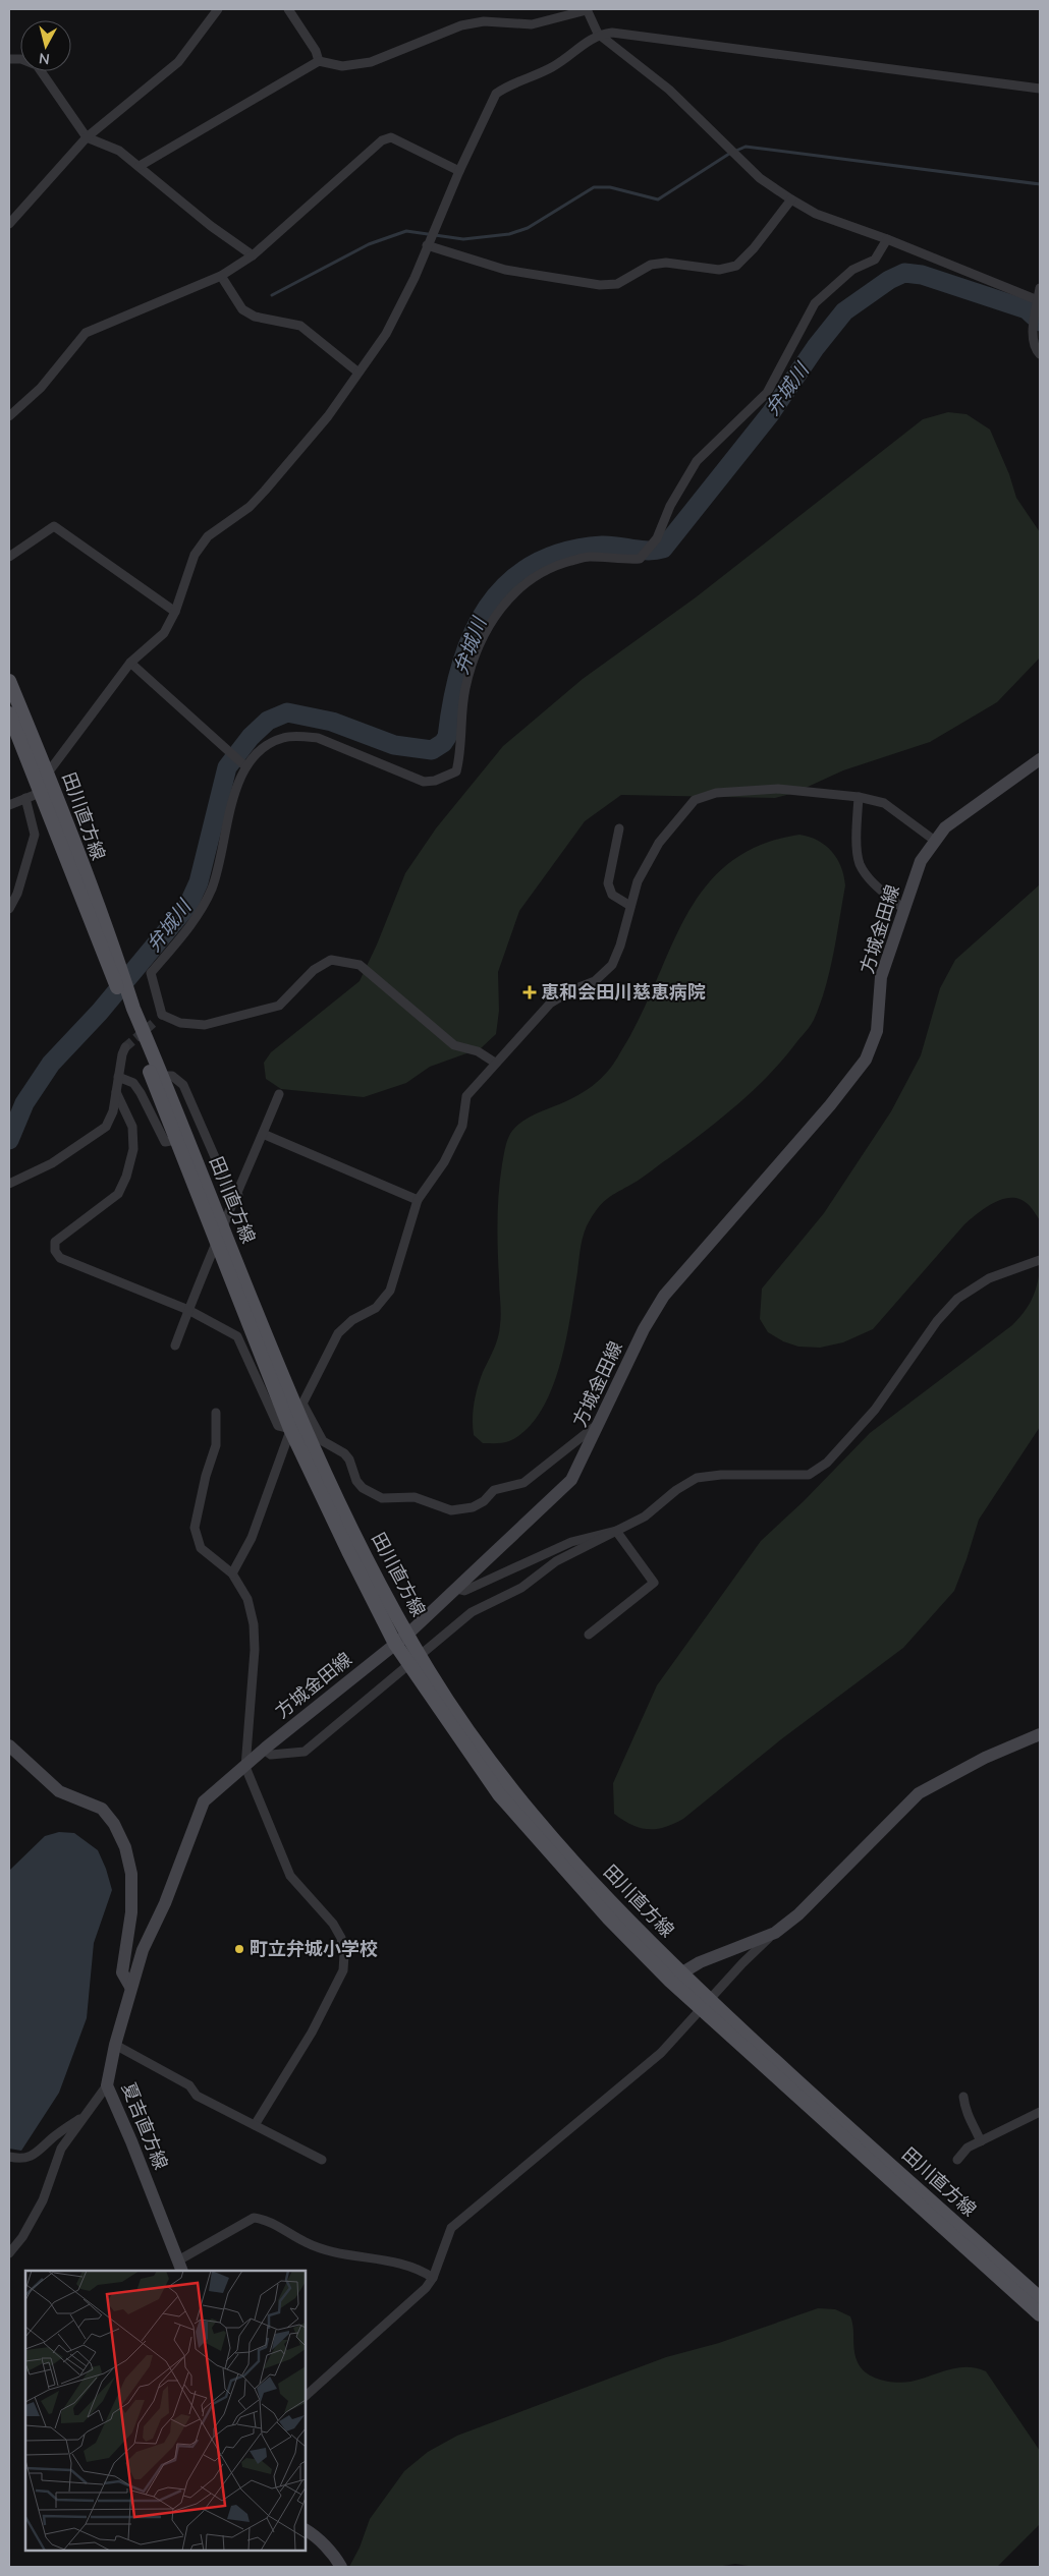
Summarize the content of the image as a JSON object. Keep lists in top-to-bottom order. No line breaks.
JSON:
{"streets":{"main road":["田川直方線","方城金田線","夏吉直方線"]},"crossings":[["田川直方線","方城金田線"],["方城金田線","夏吉直方線"]],"water":["弁城川"],"places":{"health":["恵和会田川慈恵病院"],"other":["町立弁城小学校"]},"north":"bottom"}
